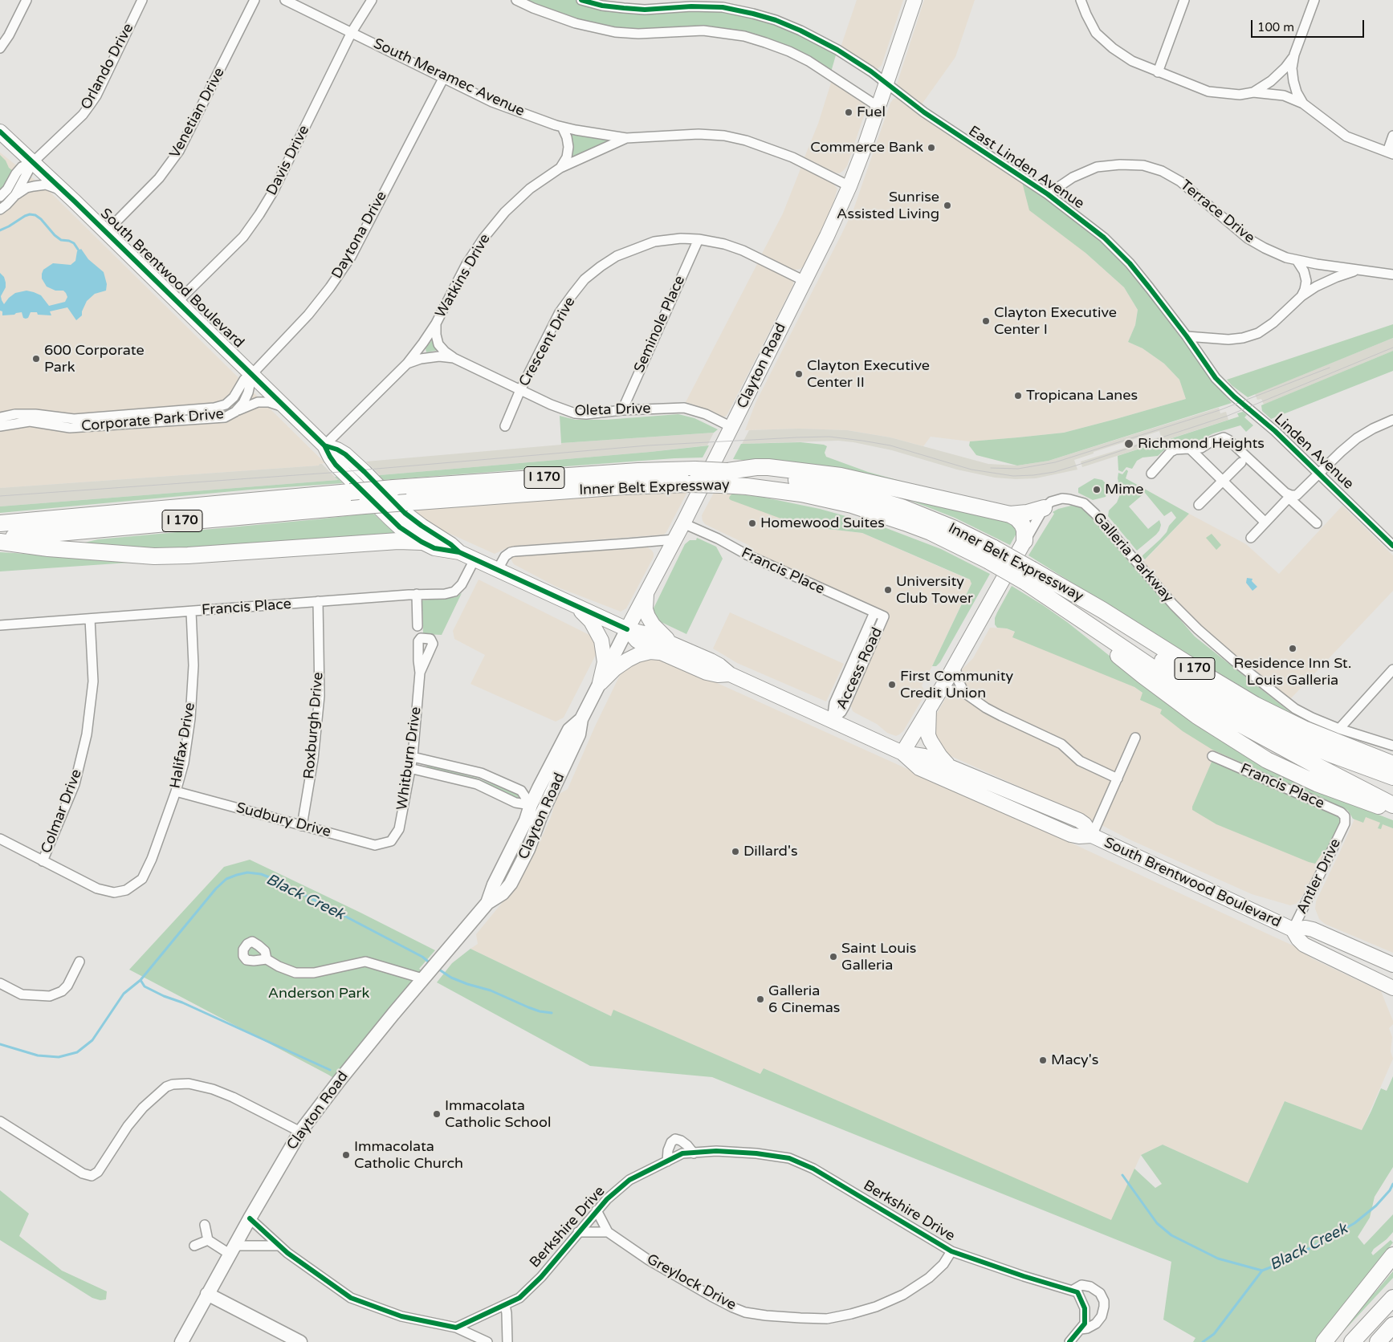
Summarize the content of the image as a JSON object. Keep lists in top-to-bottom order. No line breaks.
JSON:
{"streets":{"highway":["I 170","Inner Belt Expressway"],"main road":["South Brentwood Boulevard","Clayton Road"],"street":["Orlando Drive","South Meramec Avenue","Venetian Drive","Davis Drive","East Linden Avenue","Terrace Drive","Daytona Drive","Watkins Drive","Seminole Place","Crescent Drive","Oleta Drive","Corporate Park Drive","Linden Avenue","Galleria Parkway","Francis Place","Access Road","Roxburgh Drive","Halifax Drive","Whitburn Drive","Colmar Drive","Sudbury Drive","Antler Drive","Berkshire Drive","Greylock Drive"]},"crossings":[["Orlando Drive","South Brentwood Boulevard"],["South Meramec Avenue","Davis Drive"],["South Meramec Avenue","Daytona Drive"],["South Meramec Avenue","Watkins Drive"],["South Meramec Avenue","Clayton Road"],["Venetian Drive","South Brentwood Boulevard"],["Davis Drive","South Brentwood Boulevard"],["East Linden Avenue","Terrace Drive"],["East Linden Avenue","Clayton Road"],["East Linden Avenue","Linden Avenue"],["Daytona Drive","South Brentwood Boulevard"],["Daytona Drive","Corporate Park Drive"],["Watkins Drive","South Brentwood Boulevard"],["Watkins Drive","Oleta Drive"],["South Brentwood Boulevard","Clayton Road"],["South Brentwood Boulevard","Corporate Park Drive"],["South Brentwood Boulevard","Francis Place"],["South Brentwood Boulevard","Access Road"],["South Brentwood Boulevard","Antler Drive"],["Seminole Place","Crescent Drive"],["Seminole Place","Oleta Drive"],["Crescent Drive","Clayton Road"],["Crescent Drive","Oleta Drive"],["Clayton Road","Oleta Drive"],["Clayton Road","Francis Place"],["Francis Place","Access Road"],["Francis Place","Roxburgh Drive"],["Francis Place","Halifax Drive"],["Francis Place","Colmar Drive"],["Francis Place","Antler Drive"],["Roxburgh Drive","Sudbury Drive"],["Halifax Drive","Colmar Drive"],["Halifax Drive","Sudbury Drive"],["Whitburn Drive","Sudbury Drive"],["Berkshire Drive","Greylock Drive"]],"water":["Black Creek"],"parks":["Anderson Park"],"places":["Fuel","Commerce Bank","Sunrise Assisted Living","Clayton Executive Center I","600 Corporate Park","Clayton Executive Center II","Tropicana Lanes","Richmond Heights","Mime","Homewood Suites","University Club Tower","Residence Inn St. Louis Galleria","First Community Credit Union","Dillard's","Saint Louis Galleria","Galleria 6 Cinemas","Macy's","Immacolata Catholic School","Immacolata Catholic Church"],"scale_bar":"100 m"}
